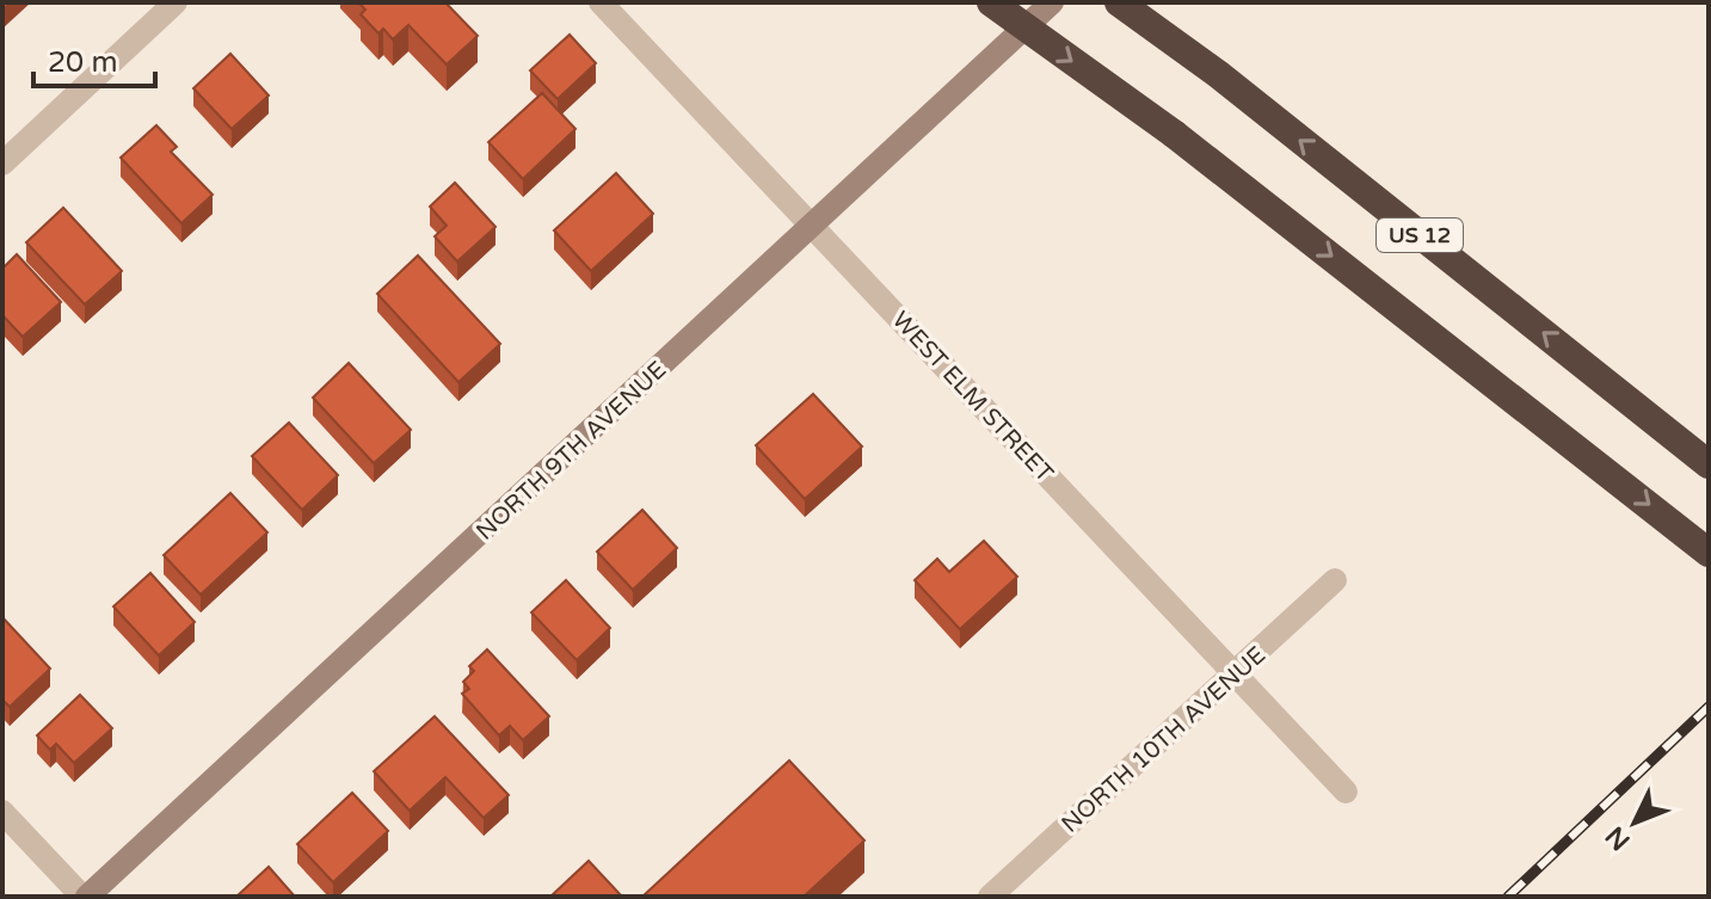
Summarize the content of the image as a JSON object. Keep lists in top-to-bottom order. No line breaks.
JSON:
{"streets":{"highway":["US 12"],"street":["WEST ELM STREET","NORTH 9TH AVENUE","NORTH 10TH AVENUE"]},"crossings":[["WEST ELM STREET","NORTH 9TH AVENUE"],["WEST ELM STREET","NORTH 10TH AVENUE"]],"scale_bar":"20 m","north":"bottom left"}
